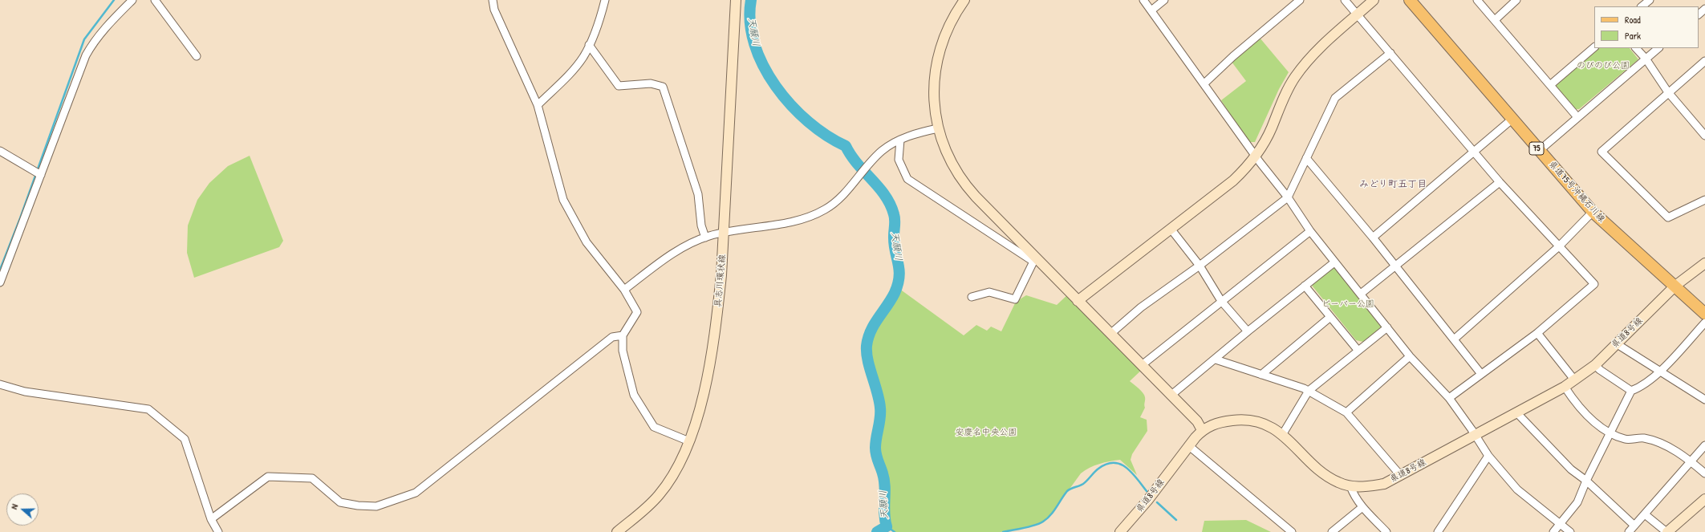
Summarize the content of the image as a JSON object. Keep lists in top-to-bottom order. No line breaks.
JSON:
{"streets":{"main road":["75","県道75号沖縄石川線","具志川環状線","県道8号線"]},"crossings":[["県道75号沖縄石川線","県道8号線"]],"districts":["みどり町五丁目"],"water":["天願川"],"parks":["のびのび公園","ビーバー公園","安慶名中央公園"],"legend":["Road","Park"],"north":"left"}
